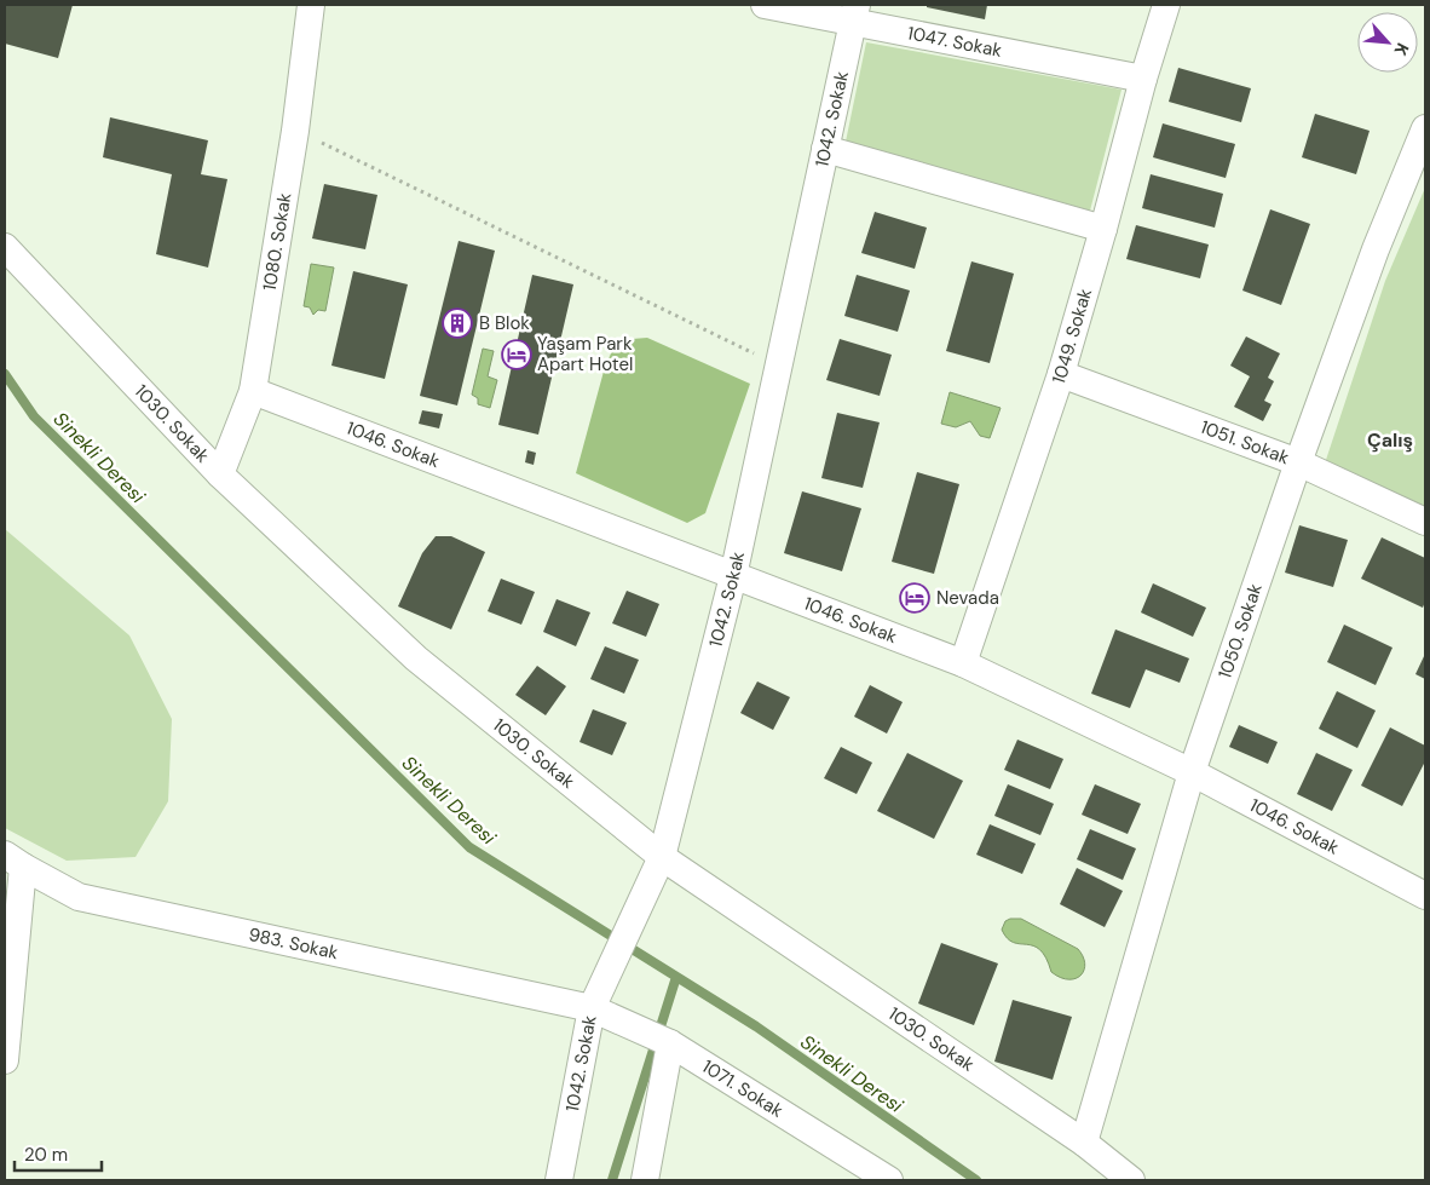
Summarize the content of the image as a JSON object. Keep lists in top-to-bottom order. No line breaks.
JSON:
{"streets":{"street":["1047. Sokak","1042. Sokak","1080. Sokak","1049. Sokak","1030. Sokak","1051. Sokak","1046. Sokak","1050. Sokak","983. Sokak","1071. Sokak"]},"crossings":[["1047. Sokak","1042. Sokak"],["1047. Sokak","1049. Sokak"],["1042. Sokak","1030. Sokak"],["1042. Sokak","1046. Sokak"],["1042. Sokak","983. Sokak"],["1042. Sokak","1071. Sokak"],["1080. Sokak","1030. Sokak"],["1080. Sokak","1046. Sokak"],["1049. Sokak","1051. Sokak"],["1049. Sokak","1046. Sokak"],["1030. Sokak","1050. Sokak"],["1051. Sokak","1050. Sokak"],["1046. Sokak","1050. Sokak"],["983. Sokak","1071. Sokak"]],"districts":["Çalış"],"water":["Sinekli Deresi"],"places":{"building":["B Blok"],"hotel":["Yaşam Park Apart Hotel","Nevada"]},"scale_bar":"20 m","north":"bottom right"}
